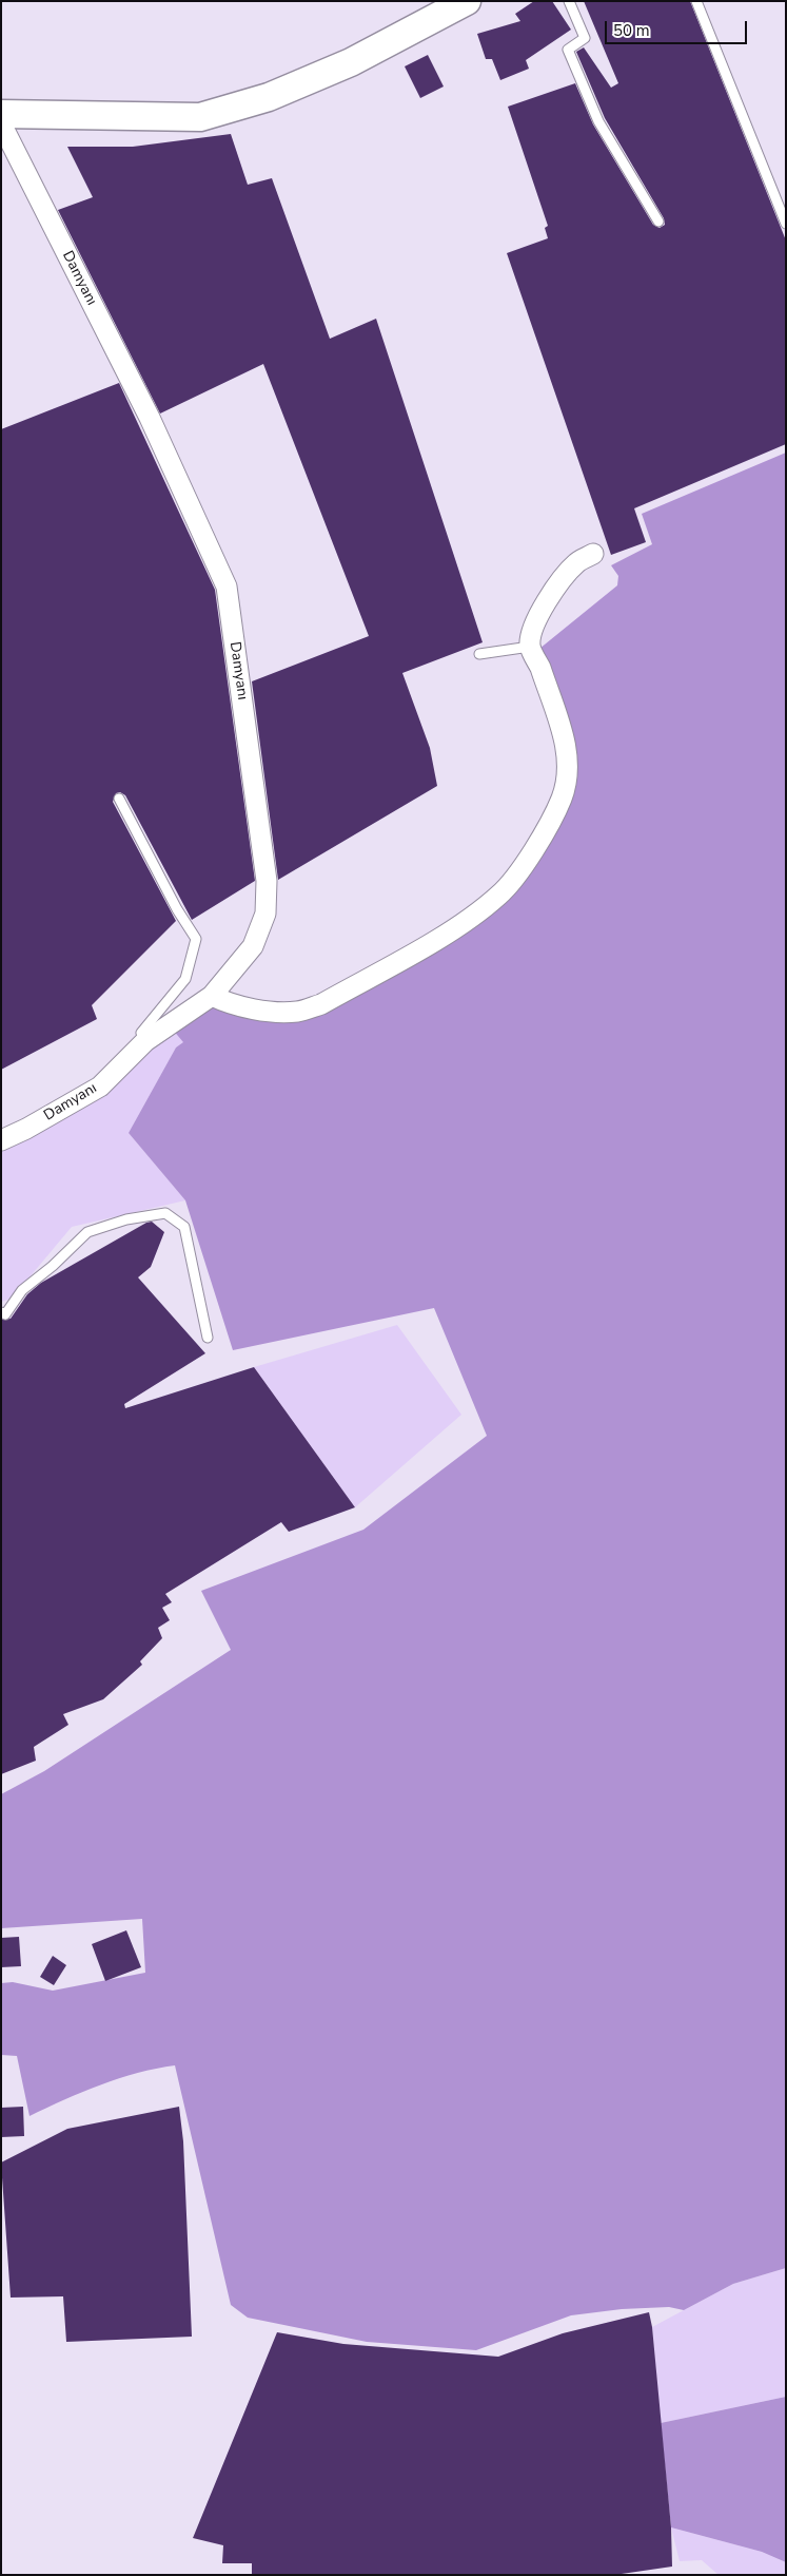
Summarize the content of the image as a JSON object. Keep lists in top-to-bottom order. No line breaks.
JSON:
{"streets":{"street":["Damyanı"]},"scale_bar":"50 m"}
